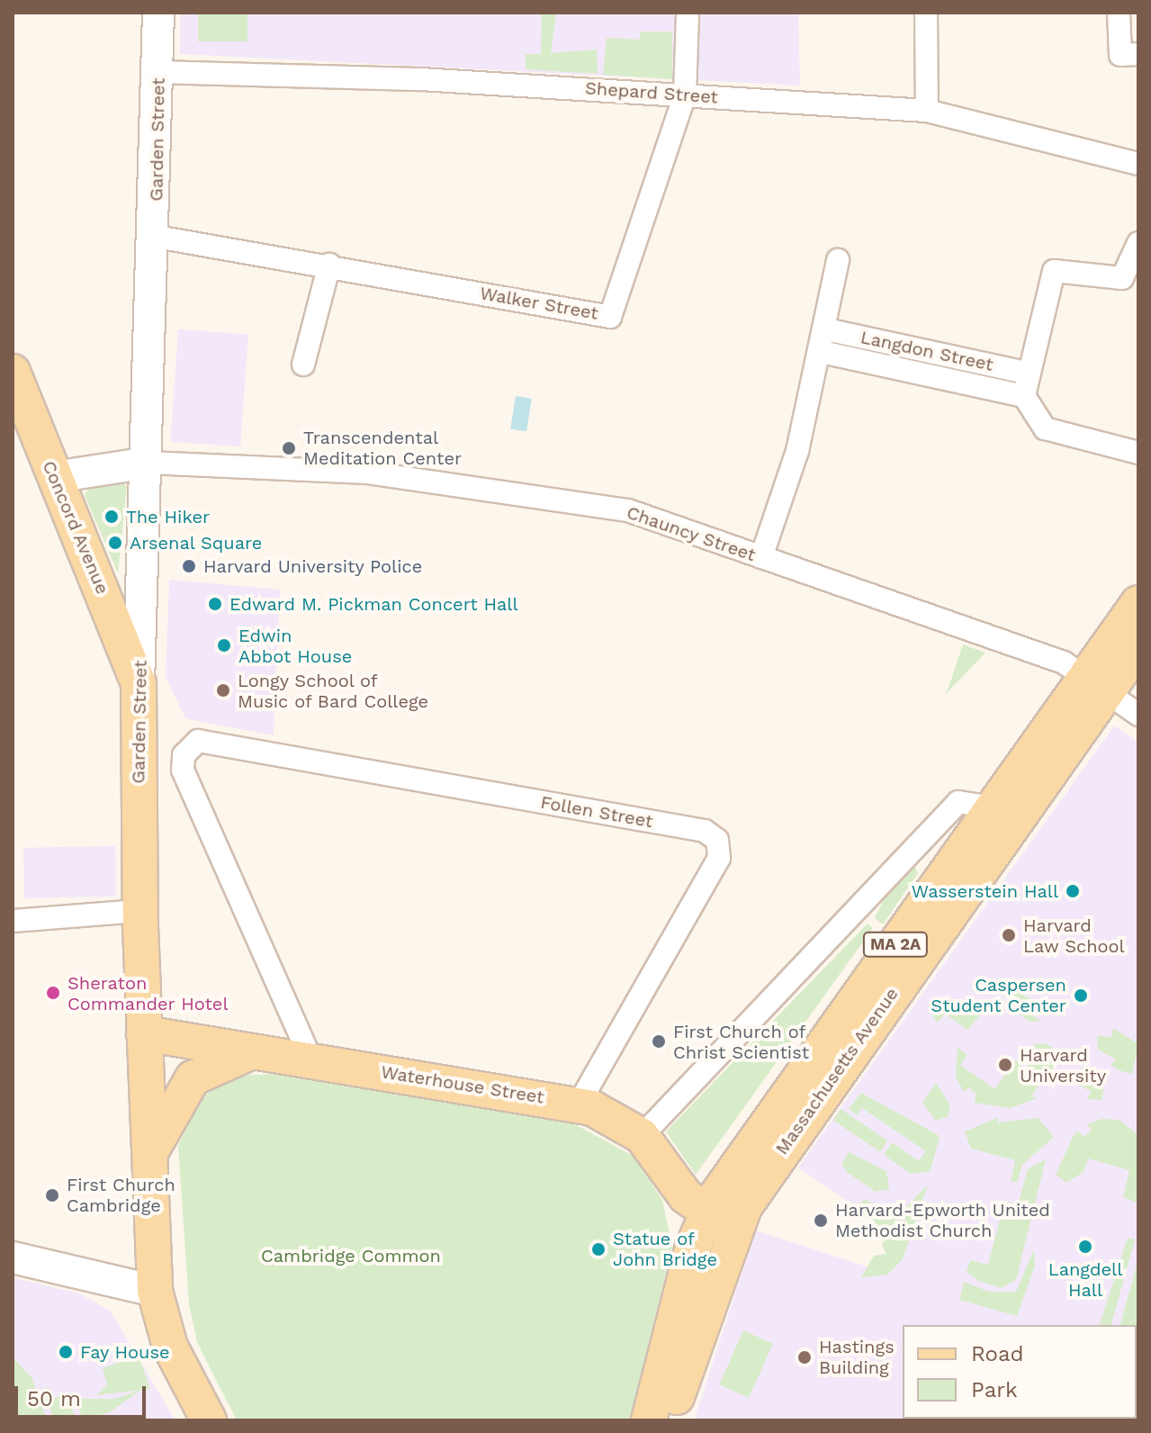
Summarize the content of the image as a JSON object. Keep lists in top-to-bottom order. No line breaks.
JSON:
{"streets":{"main road":["Garden Street","Concord Avenue","MA 2A","Massachusetts Avenue","Waterhouse Street"],"street":["Shepard Street","Walker Street","Langdon Street","Chauncy Street","Follen Street"]},"crossings":[["Shepard Street","Garden Street"],["Shepard Street","Walker Street"],["Garden Street","Walker Street"],["Garden Street","Concord Avenue"],["Garden Street","Chauncy Street"],["Garden Street","Waterhouse Street"],["Chauncy Street","Massachusetts Avenue"],["Follen Street","Waterhouse Street"],["Massachusetts Avenue","Waterhouse Street"]],"parks":["Cambridge Common"],"places":["Transcendental Meditation Center","The Hiker","Arsenal Square","Harvard University Police","Edward M. Pickman Concert Hall","Edwin Abbot House","Longy School of Music of Bard College","Wasserstein Hall","Harvard Law School","Sheraton Commander Hotel","Caspersen Student Center","First Church of Christ Scientist","Harvard University","First Church Cambridge","Harvard-Epworth United Methodist Church","Langdell Hall","Statue of John Bridge","Fay House","Hastings Building"],"legend":["Road","Park"],"scale_bar":"50 m"}
